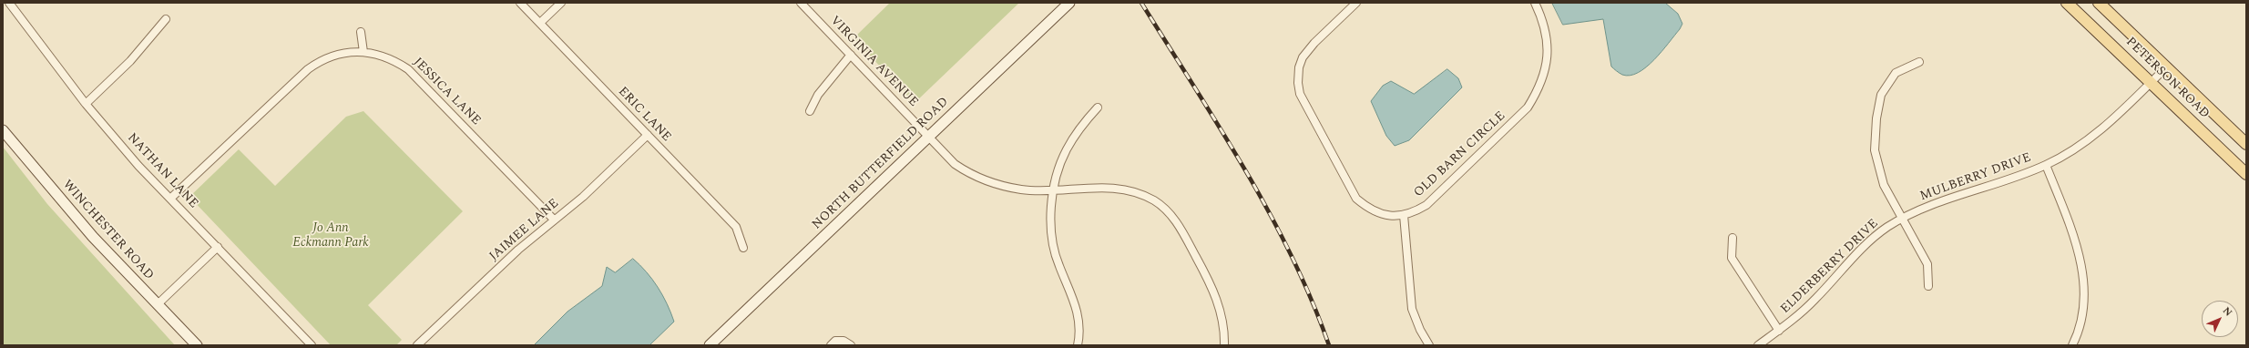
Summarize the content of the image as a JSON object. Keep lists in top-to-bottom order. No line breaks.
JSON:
{"streets":{"main road":["PETERSON ROAD","NORTH BUTTERFIELD ROAD","WINCHESTER ROAD"],"street":["VIRGINIA AVENUE","JESSICA LANE","ERIC LANE","OLD BARN CIRCLE","NATHAN LANE","MULBERRY DRIVE","JAIMEE LANE","ELDERBERRY DRIVE"]},"crossings":[["VIRGINIA AVENUE","NORTH BUTTERFIELD ROAD"],["JESSICA LANE","NATHAN LANE"],["JESSICA LANE","JAIMEE LANE"],["ERIC LANE","JAIMEE LANE"],["MULBERRY DRIVE","ELDERBERRY DRIVE"]],"parks":["Jo Ann Eckmann Park"],"north":"top right"}
